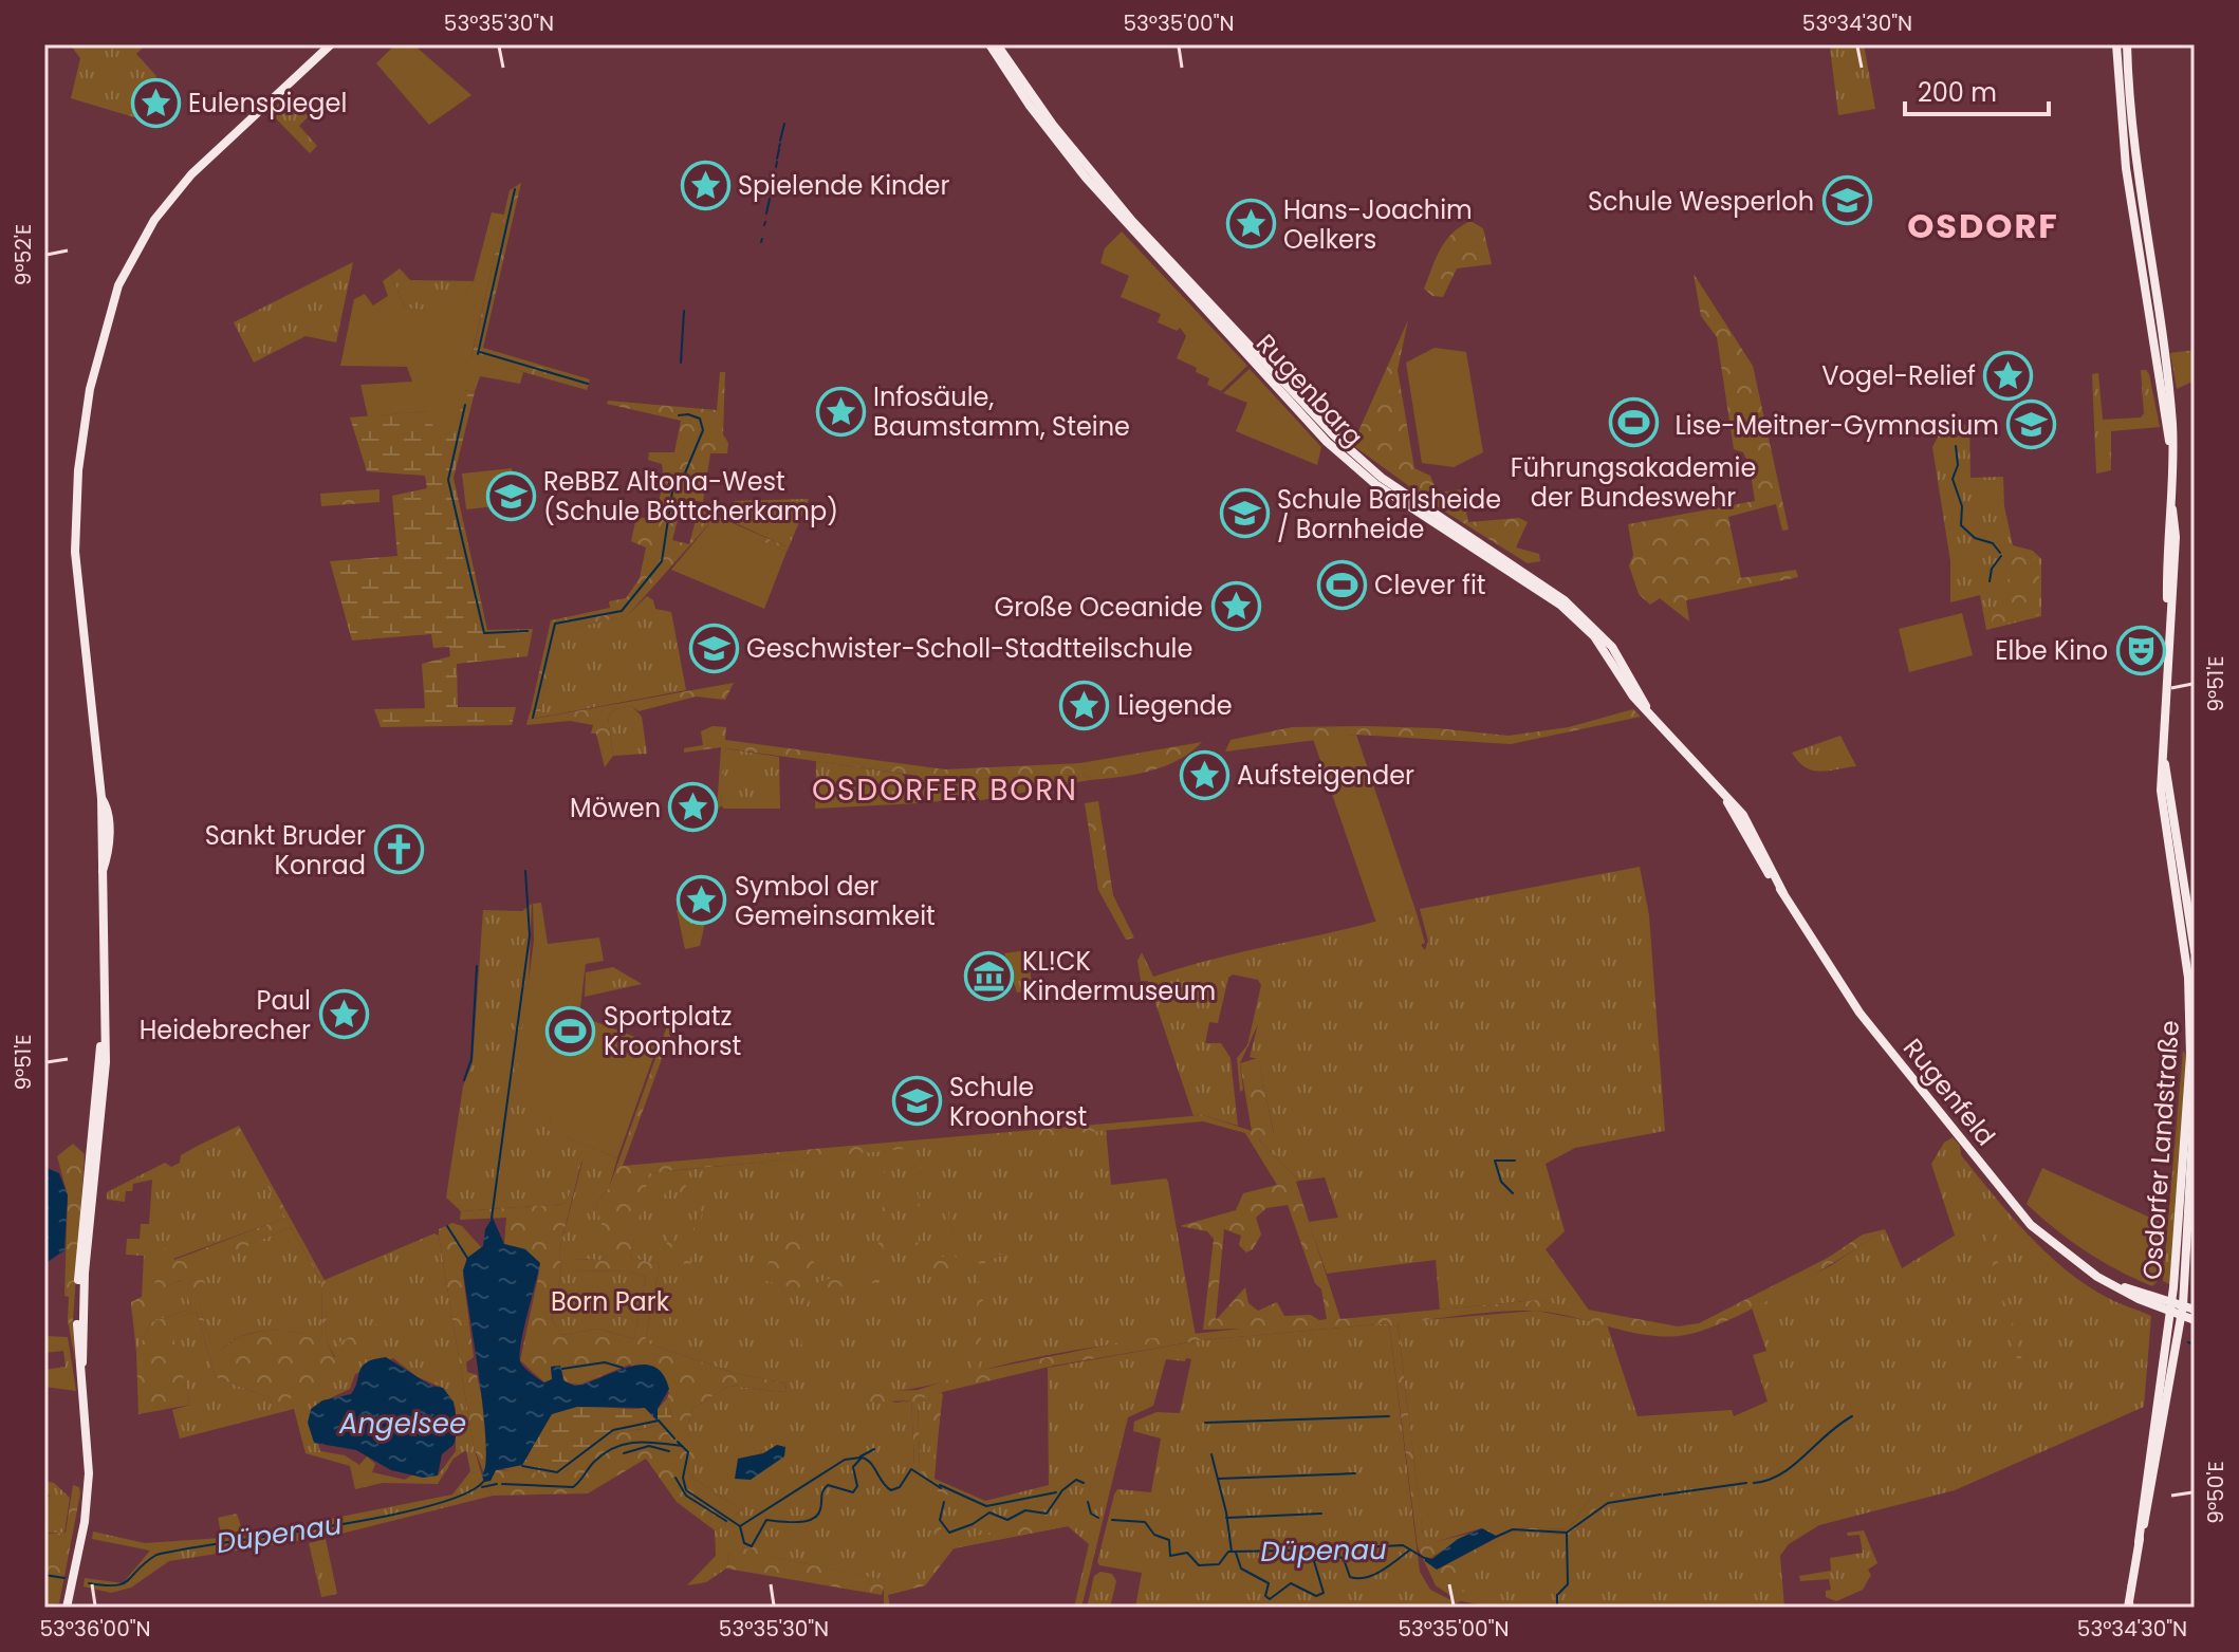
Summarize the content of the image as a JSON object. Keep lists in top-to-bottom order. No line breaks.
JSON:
{"streets":{"main road":["Rugenbarg","Rugenfeld","Osdorfer Landstraße"]},"crossings":[["Rugenbarg","Rugenfeld"],["Rugenfeld","Osdorfer Landstraße"]],"districts":["OSDORF","OSDORFER BORN"],"water":["Angelsee","Düpenau"],"parks":["Born Park"],"places":{"place":["Eulenspiegel","Spielende Kinder","Hans-Joachim Oelkers","Vogel-Relief","Infosäule, Baumstamm, Steine","Große Oceanide","Liegende","Aufsteigender","Möwen","Symbol der Gemeinsamkeit","Paul Heidebrecher"],"school or university":["Schule Wesperloh","Lise-Meitner-Gymnasium","ReBBZ Altona-West (Schule Böttcherkamp)","Schule Barlsheide / Bornheide","Geschwister-Scholl-Stadtteilschule","Schule Kroonhorst"],"sports":["Führungsakademie der Bundeswehr","Clever fit","Sportplatz Kroonhorst"],"theatre":["Elbe Kino"],"church":["Sankt Bruder Konrad"],"museum":["KL!CK Kindermuseum"]},"scale_bar":"200 m","coordinates":["53°35'30\"N","53°35'00\"N","53°34'30\"N","9°52'E","9°51'E","9°50'E","53°36'00\"N"]}
